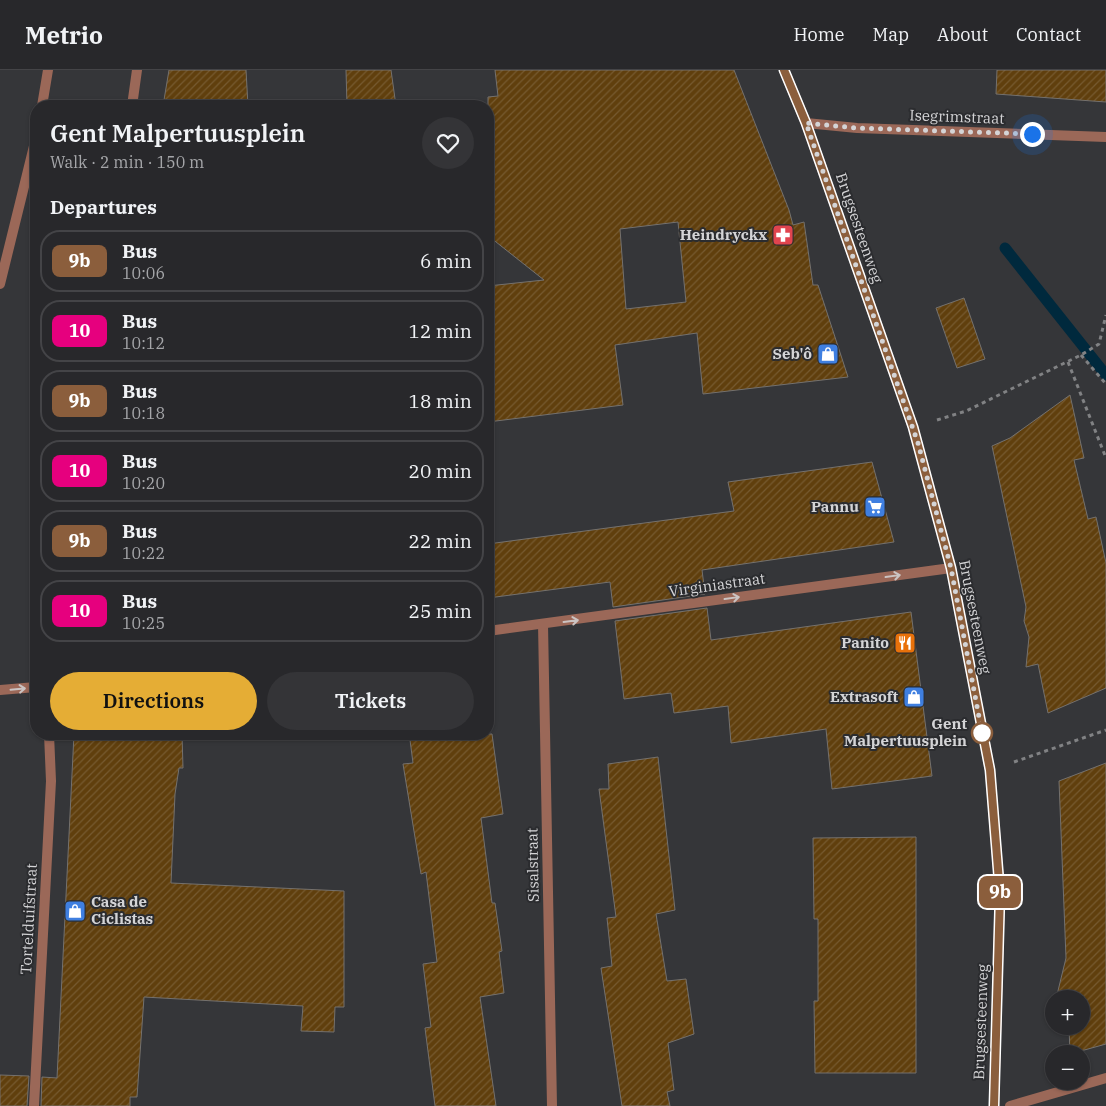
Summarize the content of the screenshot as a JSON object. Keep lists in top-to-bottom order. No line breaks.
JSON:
{"streets":{"street":["Isegrimstraat","Brugsesteenweg","Virginiastraat","Sisalstraat","Tortelduifstraat"]},"crossings":[["Isegrimstraat","Brugsesteenweg"],["Brugsesteenweg","Virginiastraat"],["Virginiastraat","Sisalstraat"]],"one_way":["Virginiastraat"],"places":{"pharmacy":["Heindryckx"],"shop":["Seb'ô","Extrasoft","Casa de Ciclistas"],"supermarket":["Pannu"],"restaurant":["Panito"],"other":["Gent Malpertuusplein"]},"lines":["bus line 9b"],"page":{"header":"Metrio","nav":["Home","Map","About","Contact"],"on_map":"9b","heading":[["Gent Malpertuusplein","Walk · 2 min · 150 m"],"Departures"],"list":[{"mark":"9b","name":"Bus","note":"10:06","value":"6 min"},{"mark":"10","name":"Bus","note":"10:12","value":"12 min"},{"mark":"9b","name":"Bus","note":"10:18","value":"18 min"},{"mark":"10","name":"Bus","note":"10:20","value":"20 min"},{"mark":"9b","name":"Bus","note":"10:22","value":"22 min"},{"mark":"10","name":"Bus","note":"10:25","value":"25 min"}],"buttons":["Directions","Tickets"],"map_buttons":["+","−"]}}
